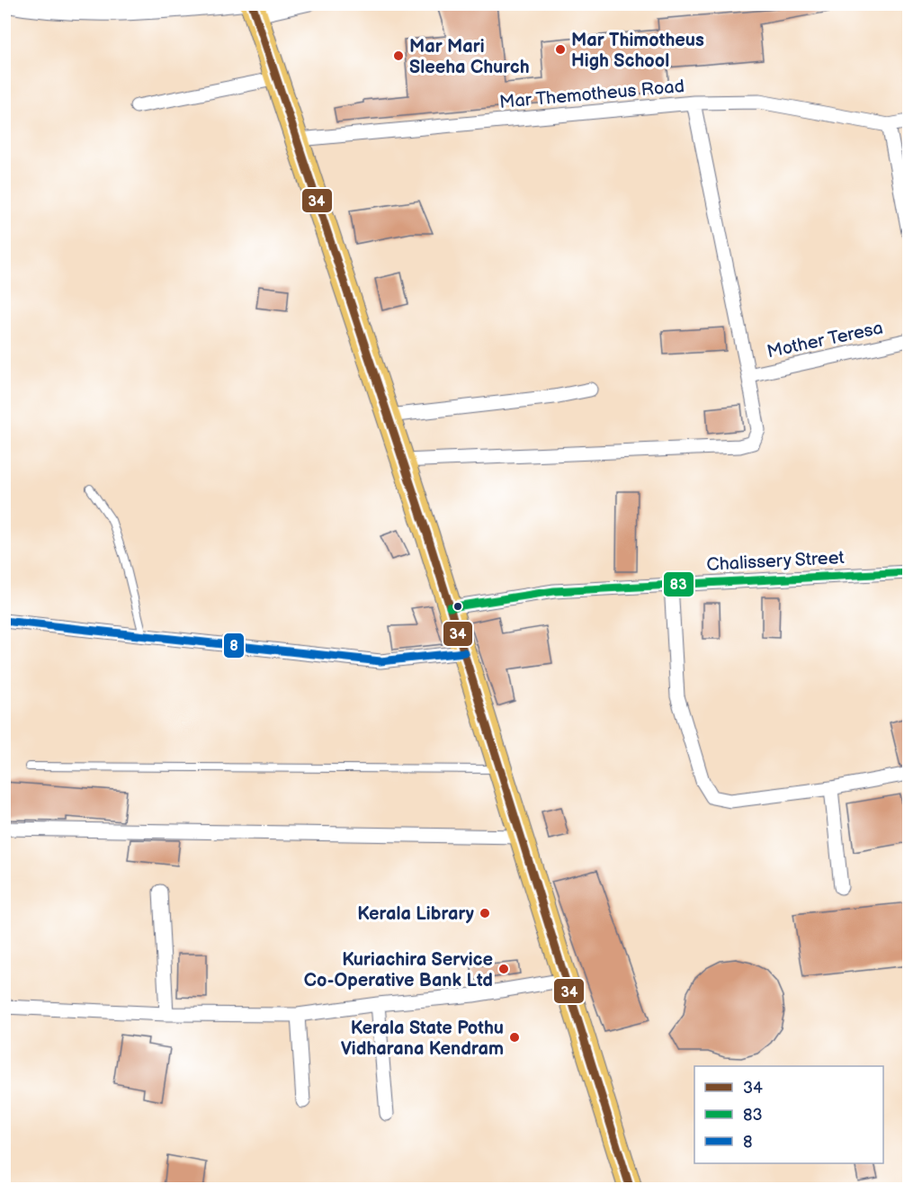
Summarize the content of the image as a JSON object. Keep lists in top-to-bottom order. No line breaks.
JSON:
{"streets":{"street":["Mar Themotheus Road","Mother Teresa","Chalissery Street"]},"places":["Mar Thimotheus High School","Mar Mari Sleeha Church","Kerala Library","Kuriachira Service Co-Operative Bank Ltd","Kerala State Pothu Vidharana Kendram"],"lines":["transit line 34","transit line 83","transit line 8"],"legend":["34","83","8"]}
